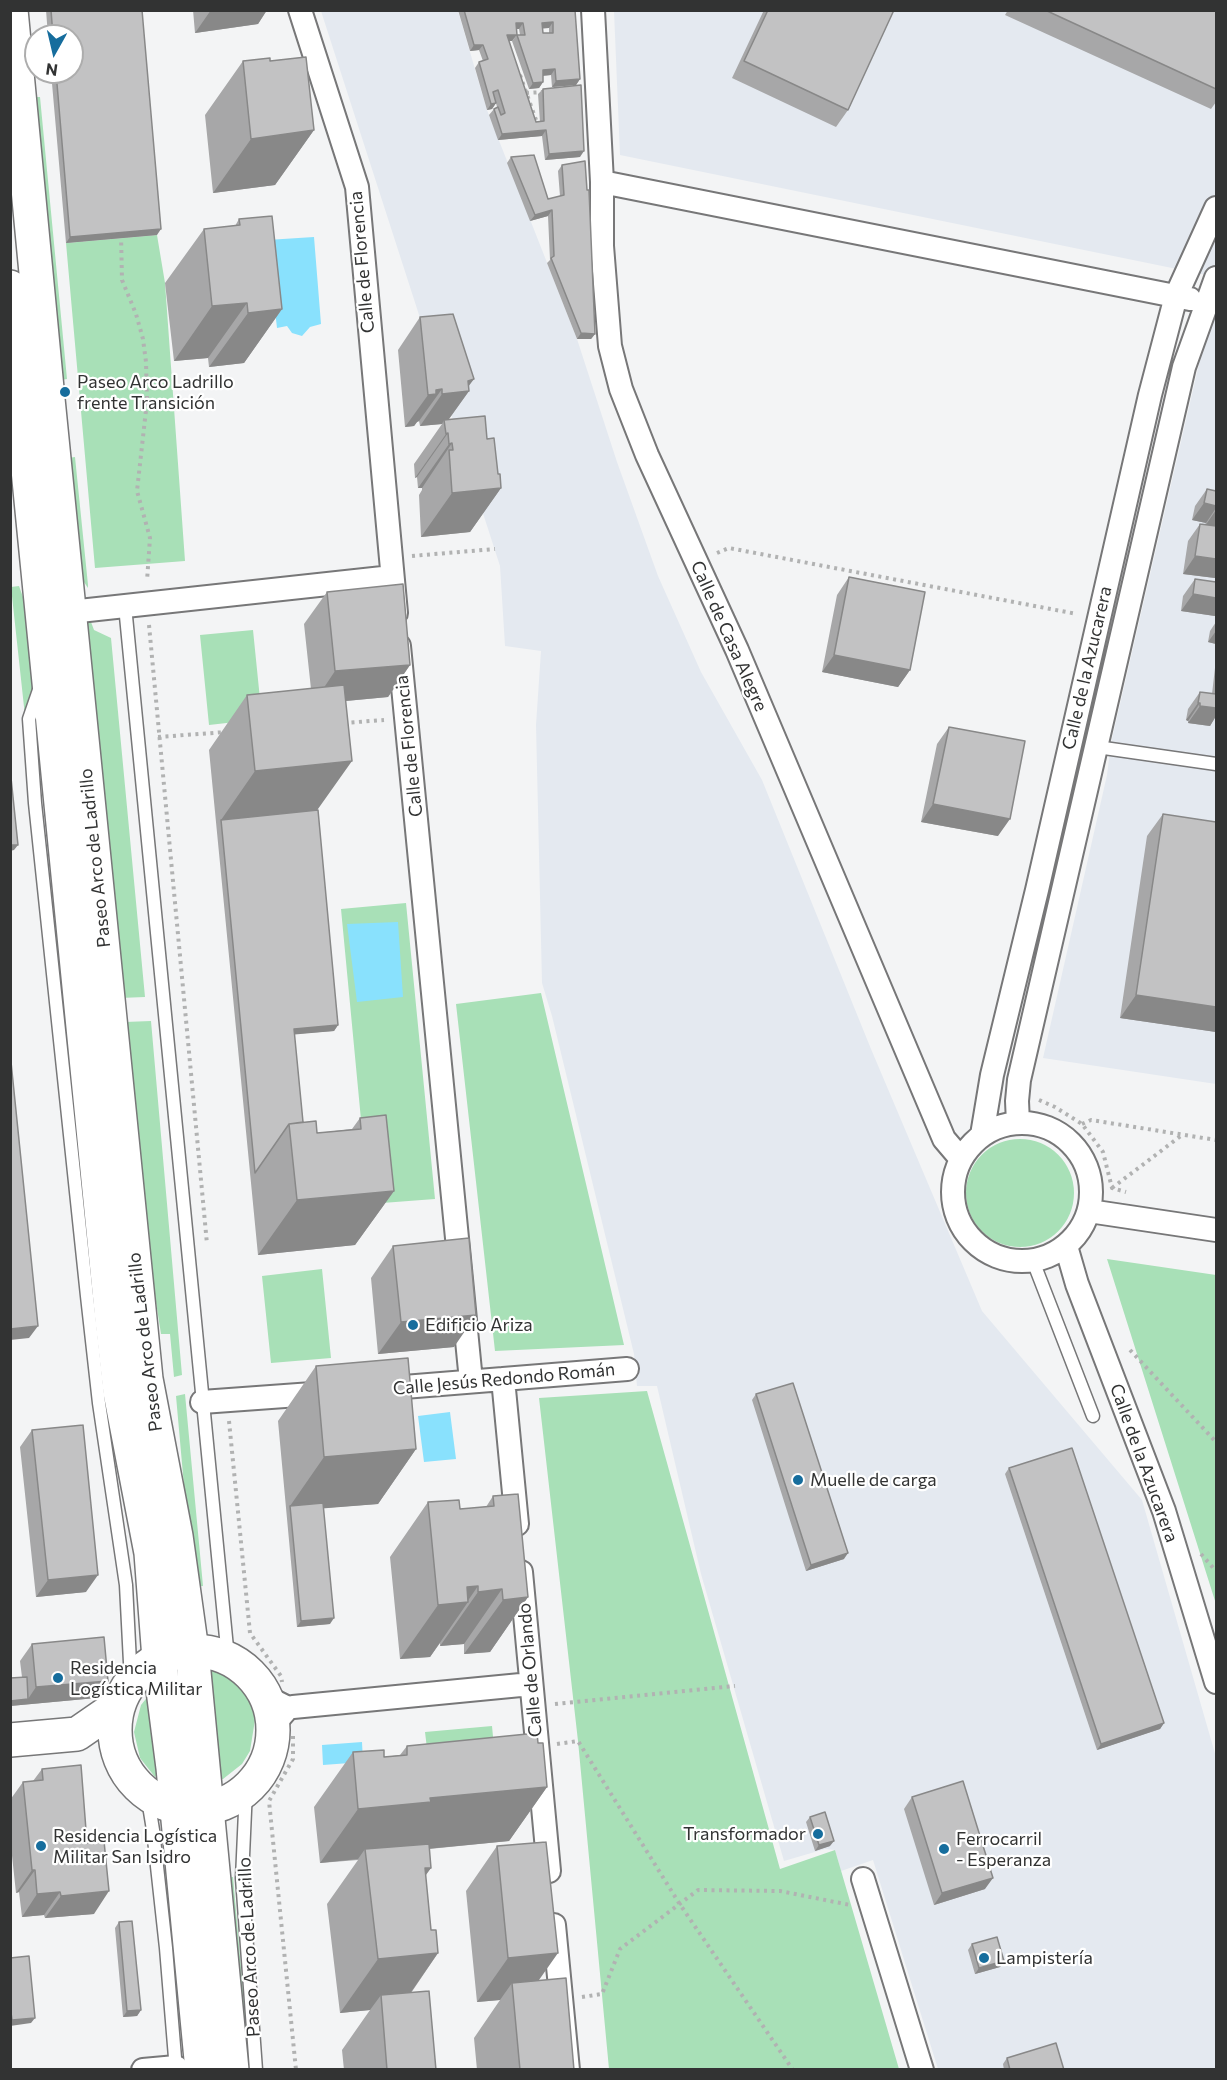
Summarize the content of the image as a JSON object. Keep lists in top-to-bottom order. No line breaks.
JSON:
{"streets":{"main road":["Paseo Arco de Ladrillo"],"street":["Calle de Florencia","Calle de Casa Alegre","Calle de la Azucarera","Calle Jesús Redondo Román","Calle de Orlando"]},"crossings":[["Calle de Florencia","Calle Jesús Redondo Román"],["Calle de Casa Alegre","Calle de la Azucarera"],["Calle Jesús Redondo Román","Calle de Orlando"]],"places":["Paseo Arco Ladrillo frente Transición","Edificio Ariza","Muelle de carga","Residencia Logística Militar","Transformador","Residencia Logística Militar San Isidro","Ferrocarril - Esperanza","Lampistería"],"north":"bottom"}
